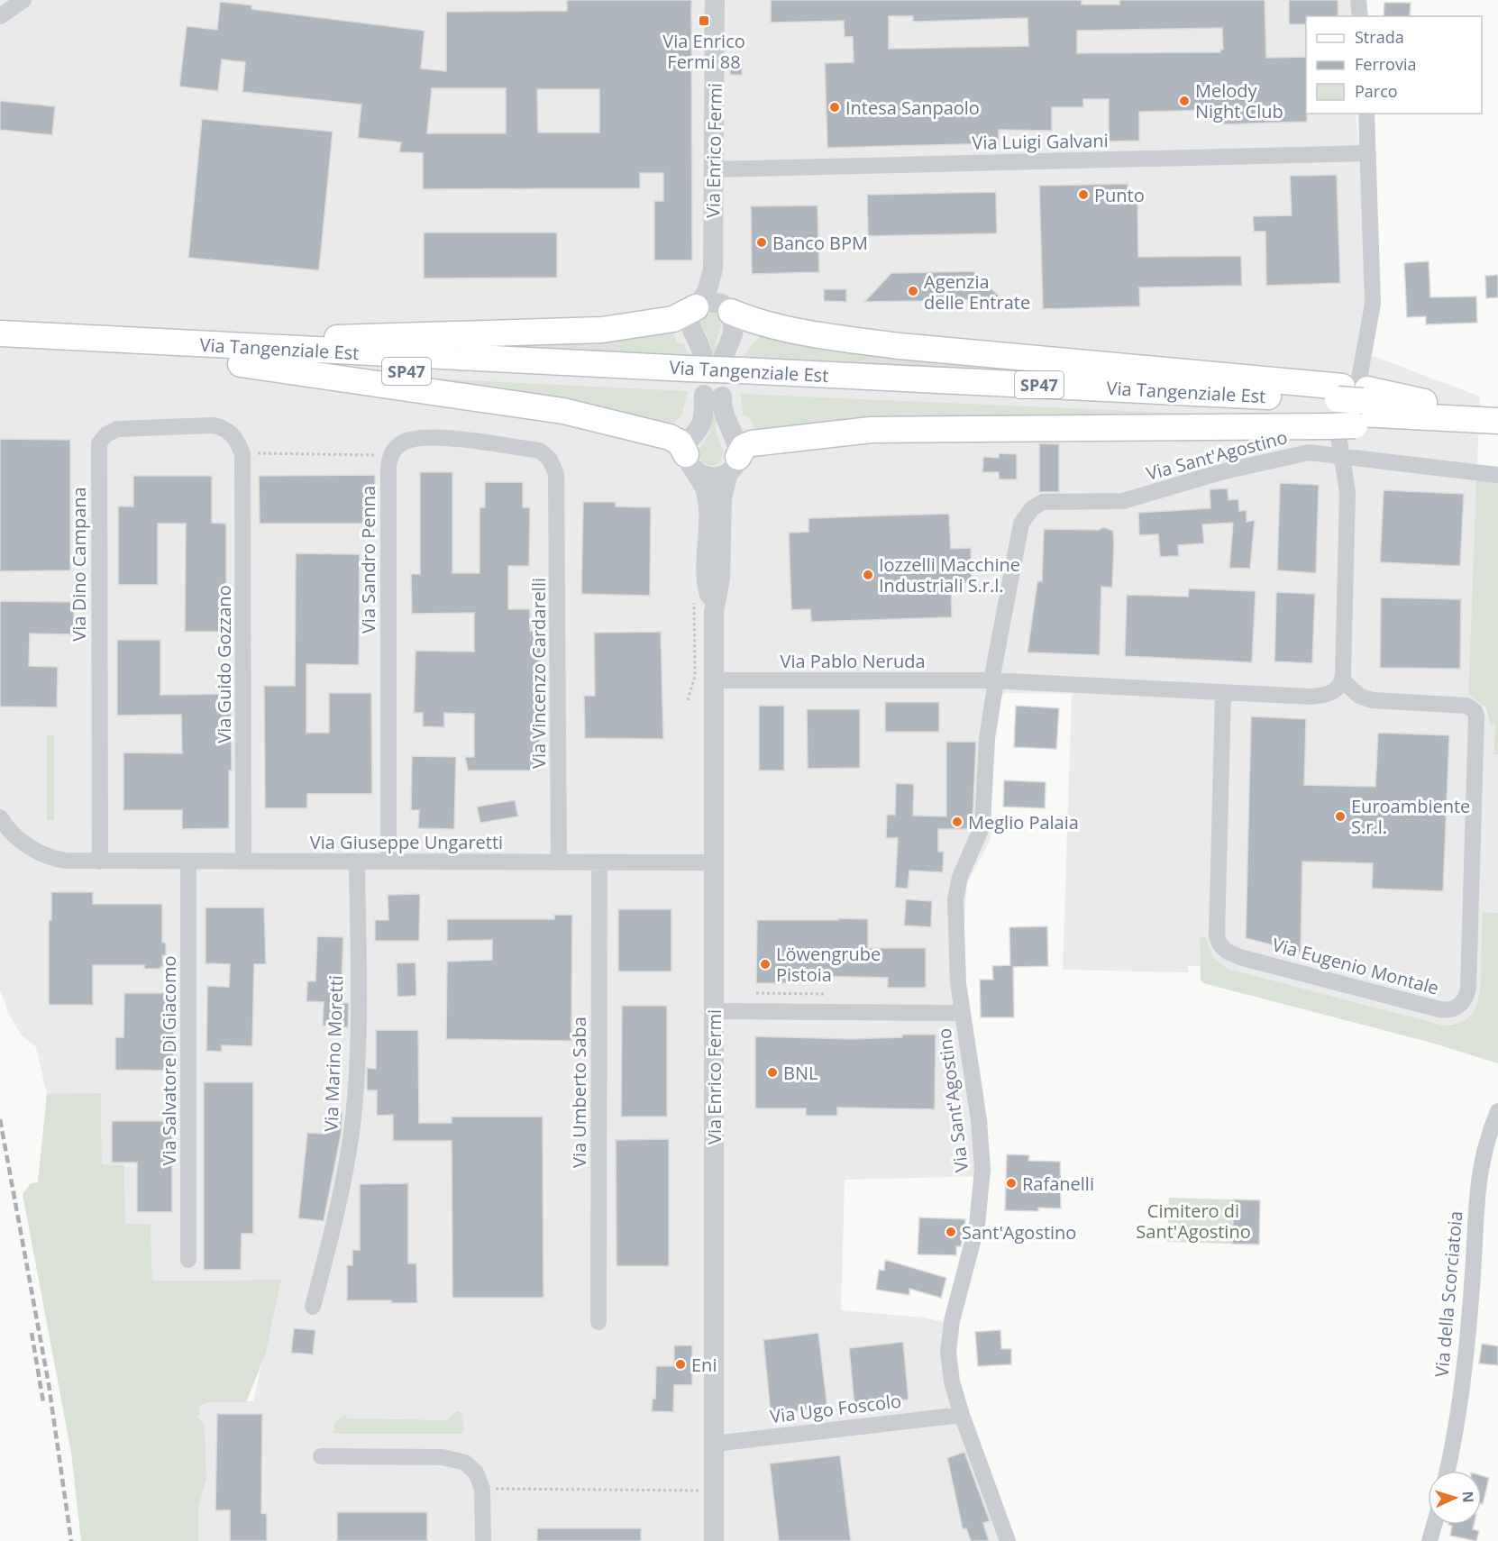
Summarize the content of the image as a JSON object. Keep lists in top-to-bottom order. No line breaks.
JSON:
{"streets":{"main road":["Via Tangenziale Est","SP47"],"street":["Via Luigi Galvani","Via Enrico Fermi","Via Sant'Agostino","Via Sandro Penna","Via Dino Campana","Via Pablo Neruda","Via Guido Gozzano","Via Vincenzo Cardarelli","Via Giuseppe Ungaretti","Via Eugenio Montale","Via Marino Moretti","Via Salvatore Di Giacomo","Via Umberto Saba","Via della Scorciatoia","Via Ugo Foscolo"]},"crossings":[["Via Luigi Galvani","Via Enrico Fermi"],["Via Enrico Fermi","Via Tangenziale Est"],["Via Enrico Fermi","Via Pablo Neruda"],["Via Enrico Fermi","Via Giuseppe Ungaretti"],["Via Enrico Fermi","Via Ugo Foscolo"],["Via Sant'Agostino","Via Pablo Neruda"],["Via Sant'Agostino","Via Ugo Foscolo"],["Via Sandro Penna","Via Vincenzo Cardarelli"],["Via Sandro Penna","Via Giuseppe Ungaretti"],["Via Dino Campana","Via Guido Gozzano"],["Via Dino Campana","Via Giuseppe Ungaretti"],["Via Guido Gozzano","Via Giuseppe Ungaretti"],["Via Vincenzo Cardarelli","Via Giuseppe Ungaretti"],["Via Giuseppe Ungaretti","Via Marino Moretti"],["Via Giuseppe Ungaretti","Via Salvatore Di Giacomo"],["Via Giuseppe Ungaretti","Via Umberto Saba"]],"parks":["Cimitero di Sant'Agostino"],"places":{"transit":["Via Enrico Fermi 88"],"other":["Melody Night Club","Intesa Sanpaolo","Punto","Banco BPM","Agenzia delle Entrate","Iozzelli Macchine Industriali S.r.l.","Euroambiente S.r.l.","Meglio Palaia","Löwengrube Pistoia","BNL","Rafanelli","Sant'Agostino","Eni"]},"legend":["Strada","Ferrovia","Parco"],"north":"right"}
